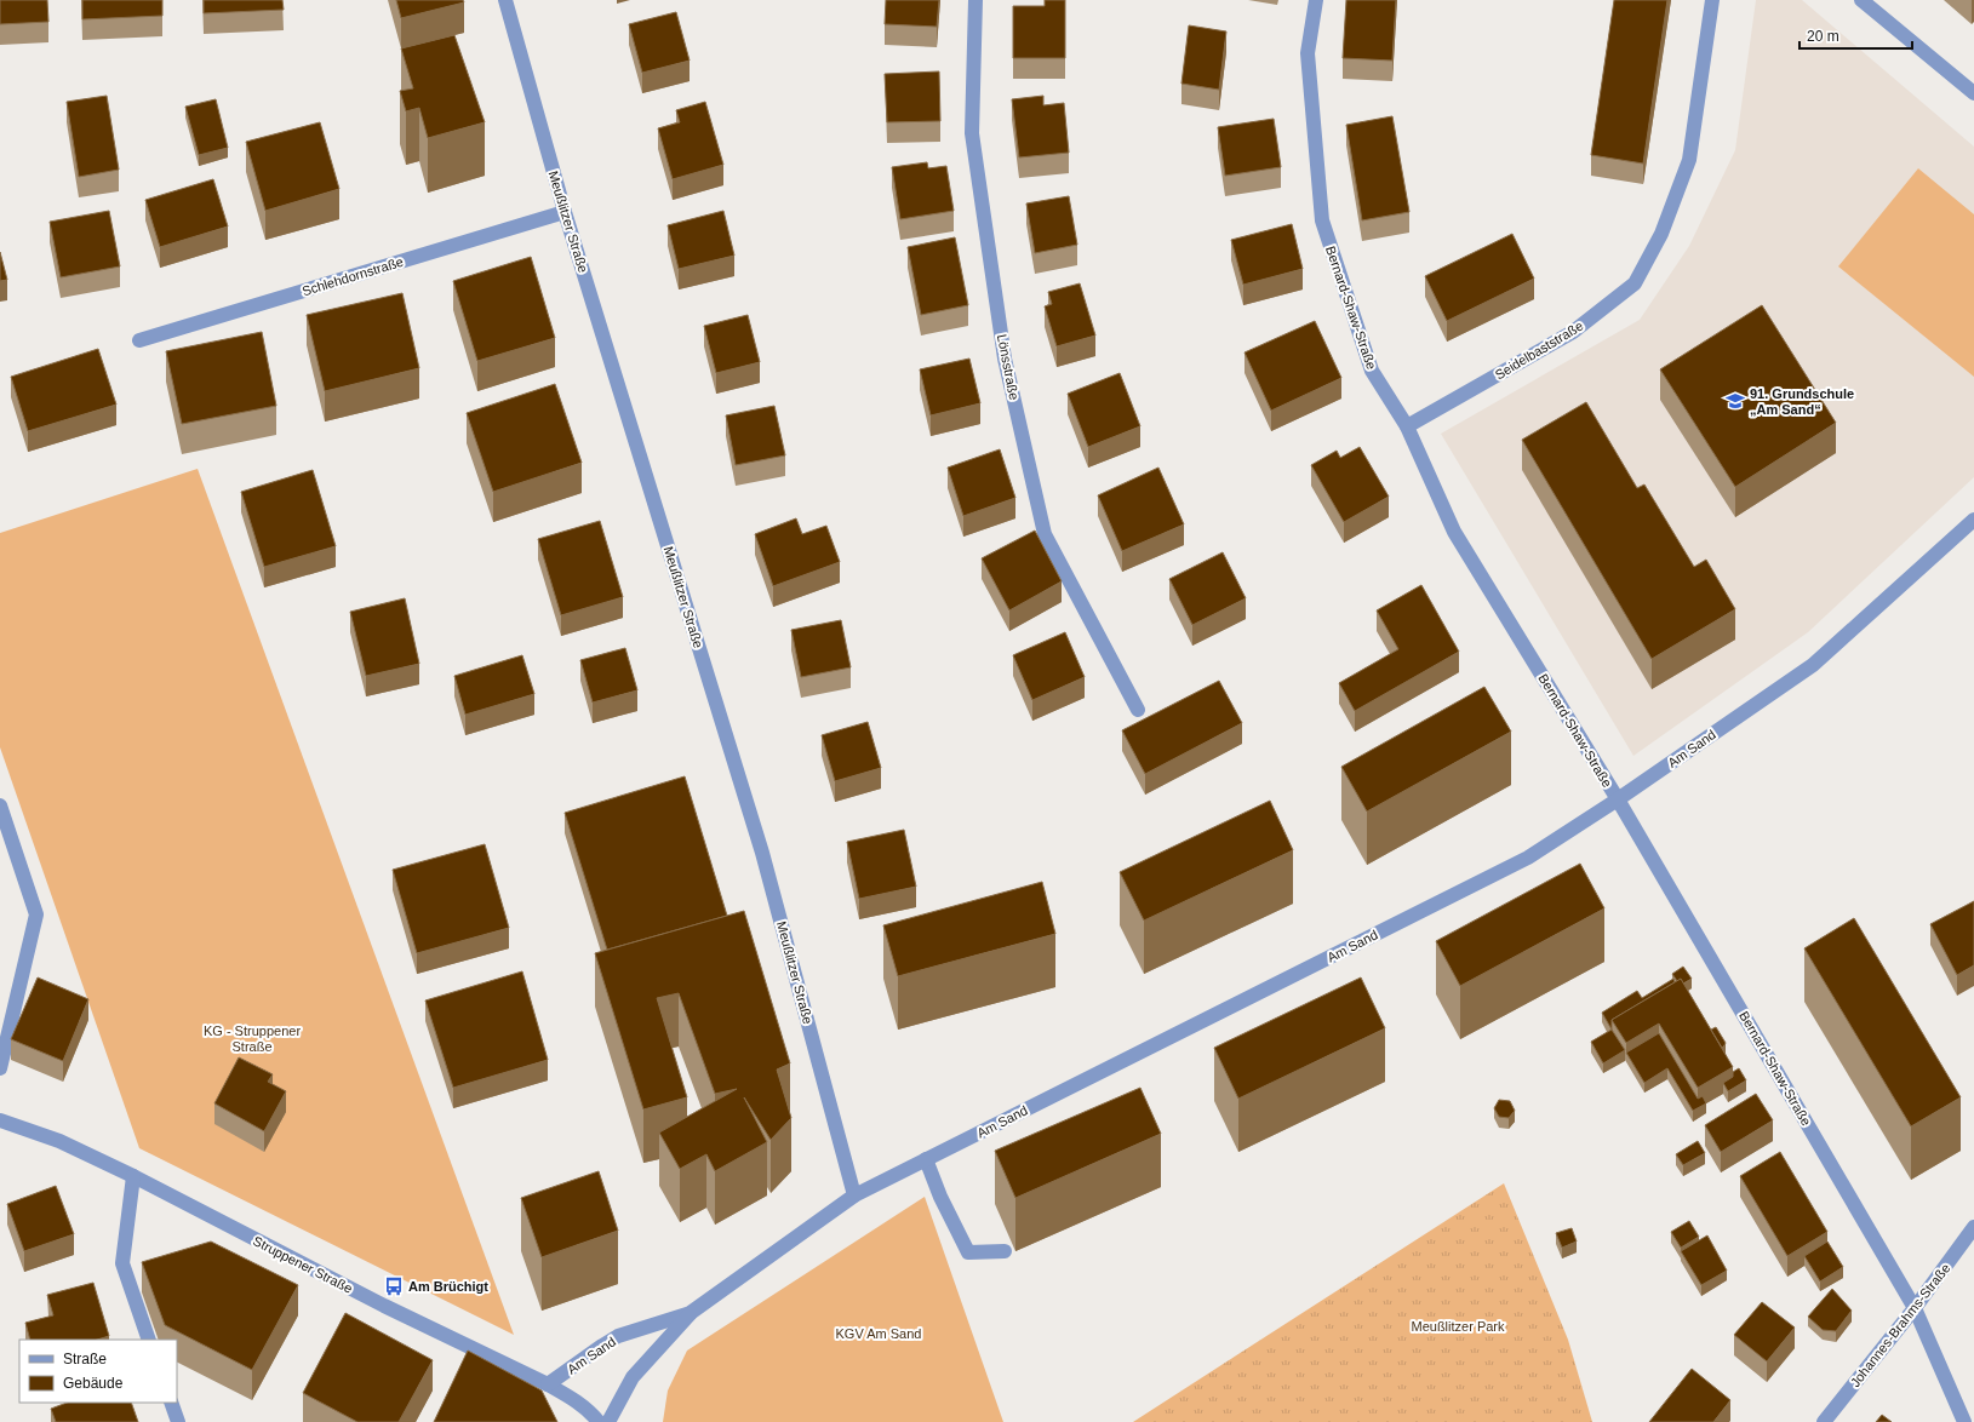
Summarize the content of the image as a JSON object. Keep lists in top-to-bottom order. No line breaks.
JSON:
{"streets":{"street":["Meußlitzer Straße","Schlehdornstraße","Bernard-Shaw-Straße","Seidelbaststraße","Lönsstraße","Am Sand","Struppener Straße","Johannes-Brahms-Straße"]},"crossings":[["Meußlitzer Straße","Schlehdornstraße"],["Meußlitzer Straße","Am Sand"],["Bernard-Shaw-Straße","Seidelbaststraße"],["Bernard-Shaw-Straße","Am Sand"],["Bernard-Shaw-Straße","Johannes-Brahms-Straße"],["Am Sand","Struppener Straße"]],"parks":["KG - Struppener Straße","Meußlitzer Park","KGV Am Sand"],"places":{"school or university":["91. Grundschule „Am Sand“"],"bus stop":["Am Brüchigt"]},"legend":["Straße","Gebäude"],"scale_bar":"20 m"}
